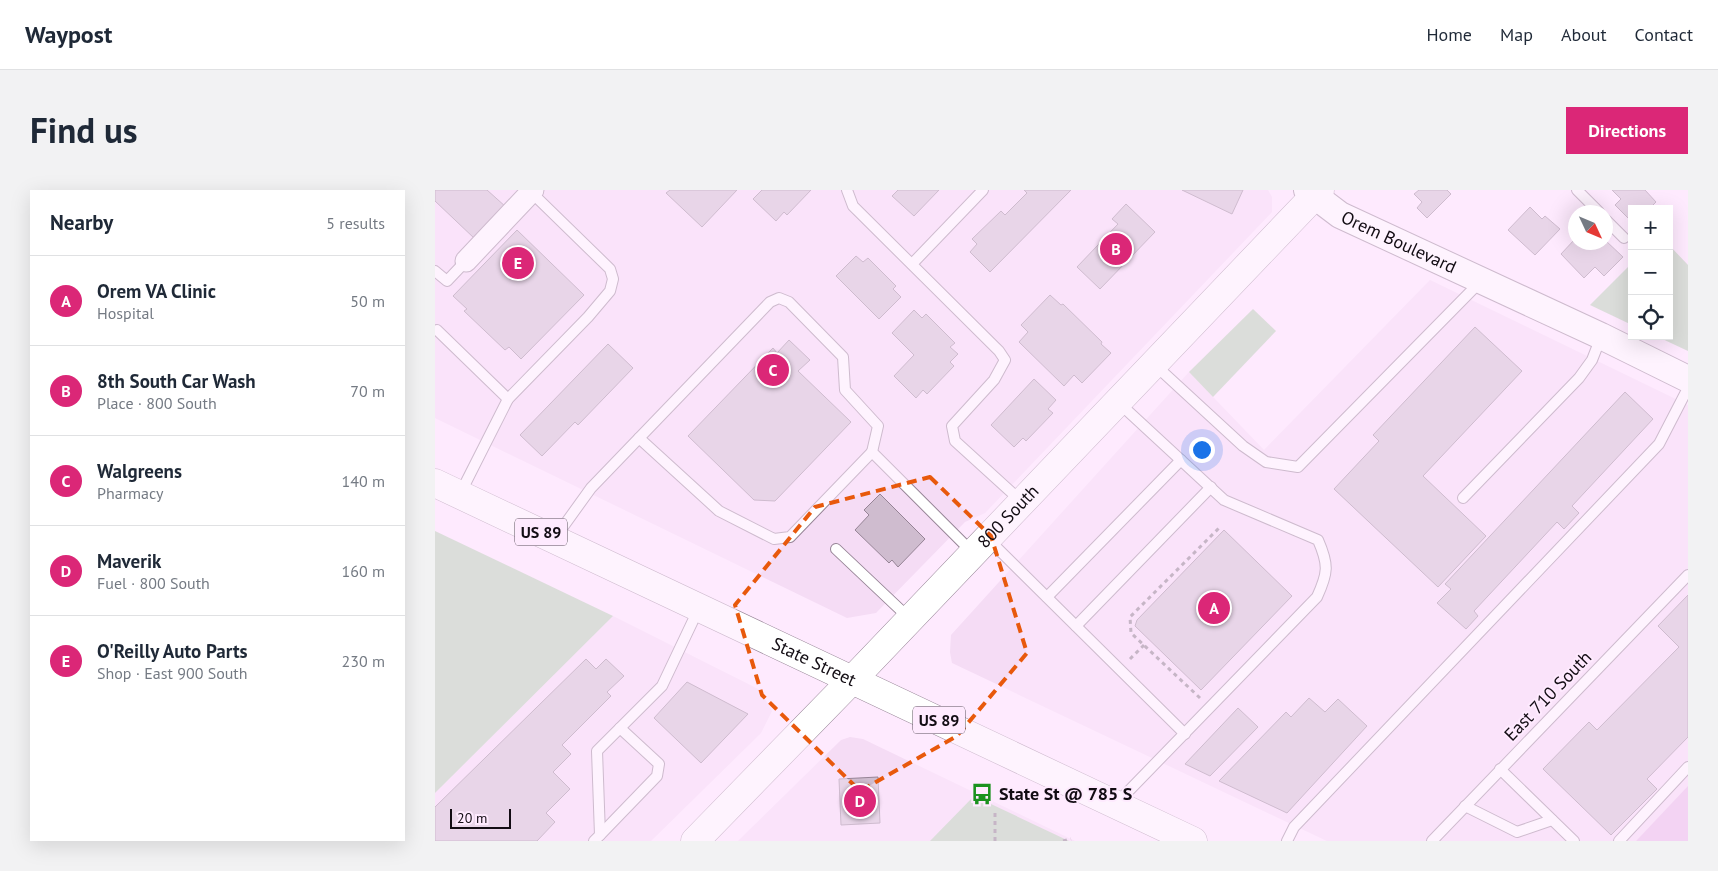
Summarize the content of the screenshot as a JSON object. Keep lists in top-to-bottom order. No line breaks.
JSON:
{"streets":{"main road":["800 South","US 89","State Street"],"street":["Orem Boulevard"],"lane":["East 710 South"]},"crossings":[["Orem Boulevard","800 South"],["800 South","State Street"]],"places":{"bus stop":["State St @ 785 S"]},"scale_bar":"20 m","north":"bottom right","page":{"header":"Waypost","nav":["Home","Map","About","Contact"],"title":"Find us","buttons":"Directions","heading":["Nearby","5 results"],"map_buttons":["+","−"],"pins":["B","E","C","A","D"],"list":[{"mark":"A","name":"Orem VA Clinic","note":"Hospital","value":"50 m"},{"mark":"B","name":"8th South Car Wash","note":"Place · 800 South","value":"70 m"},{"mark":"C","name":"Walgreens","note":"Pharmacy","value":"140 m"},{"mark":"D","name":"Maverik","note":"Fuel · 800 South","value":"160 m"},{"mark":"E","name":"O'Reilly Auto Parts","note":"Shop · East 900 South","value":"230 m"}],"scale":"20 m"}}
